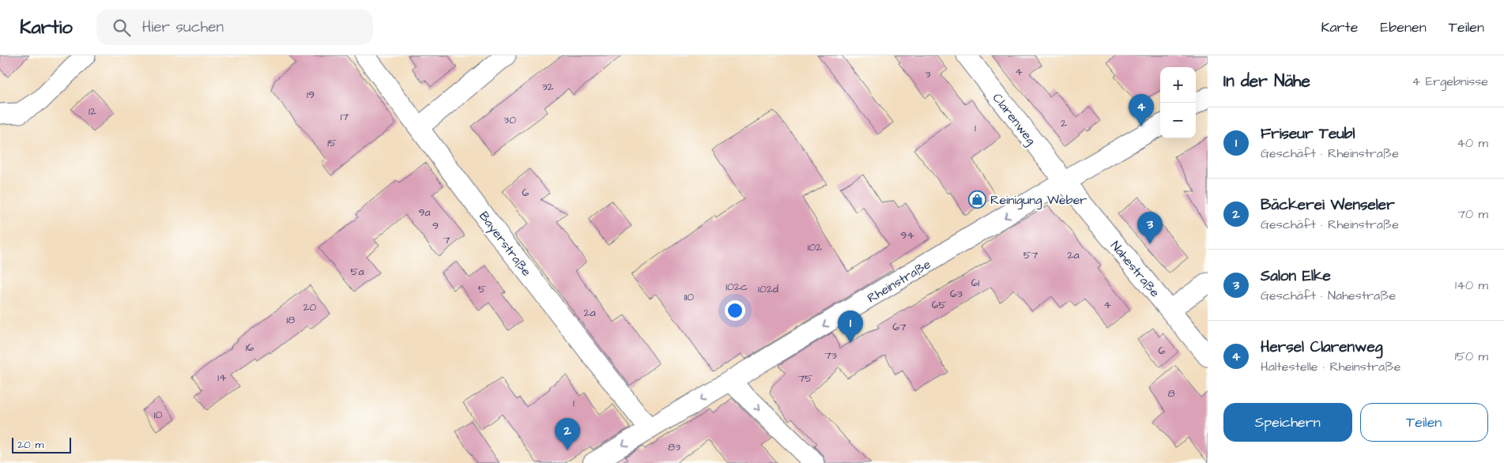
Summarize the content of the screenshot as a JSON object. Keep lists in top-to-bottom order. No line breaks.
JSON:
{"streets":{"street":["Clarenweg","Bayerstraße","Nahestraße","Rheinstraße"]},"crossings":[["Clarenweg","Nahestraße"],["Clarenweg","Rheinstraße"],["Bayerstraße","Rheinstraße"],["Nahestraße","Rheinstraße"]],"one_way":["Rheinstraße"],"places":{"shop":["Reinigung Weber"]},"house_numbers":["4","3","32","19","12","17","30","2","1","15","6","9a","9","94","7","102","57","2a","5a","61","102c","5","102d","63","110","65","4","20","2a","18","67","16","6","73","14","75","8","1","10","83"],"scale_bar":"20 m","page":{"header":"Kartio","search":"Hier suchen","nav":["Karte","Ebenen","Teilen"],"heading":["In der Nähe","4 Ergebnisse"],"map_buttons":["+","−"],"pins":["4","3","1","2"],"list":[{"mark":"1","name":"Friseur Teubl","note":"Geschäft · Rheinstraße","value":"40 m"},{"mark":"2","name":"Bäckerei Wenseler","note":"Geschäft · Rheinstraße","value":"70 m"},{"mark":"3","name":"Salon Elke","note":"Geschäft · Nahestraße","value":"140 m"},{"mark":"4","name":"Hersel Clarenweg","note":"Haltestelle · Rheinstraße","value":"150 m"}],"buttons":["Speichern","Teilen"],"scale":"20 m"}}
